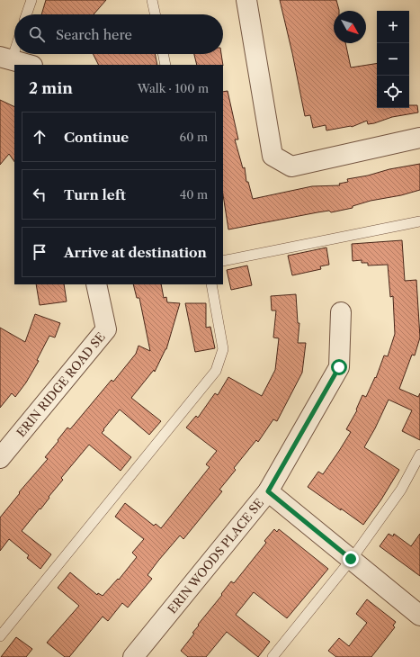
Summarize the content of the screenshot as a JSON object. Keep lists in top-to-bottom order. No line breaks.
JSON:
{"streets":{"street":["ERIN RIDGE ROAD SE","ERIN WOODS PLACE SE"]},"north":"bottom right","page":{"map_buttons":["+","−"],"search":"Search here","heading":["2 min","Walk · 100 m"],"list":[["Continue","60 m"],["Turn left","40 m"],"Arrive at destination"]}}
